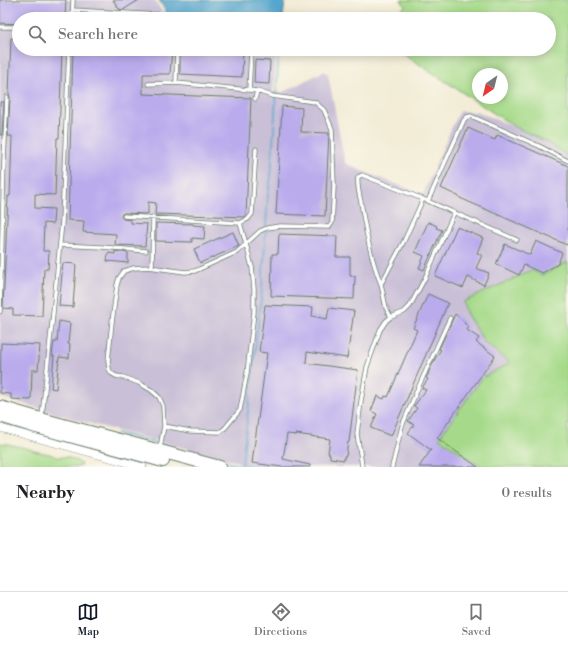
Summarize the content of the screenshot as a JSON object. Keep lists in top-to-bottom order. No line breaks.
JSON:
{"north":"bottom left","page":{"search":"Search here","heading":["Nearby","0 results"],"nav":["Map","Directions","Saved"]}}
